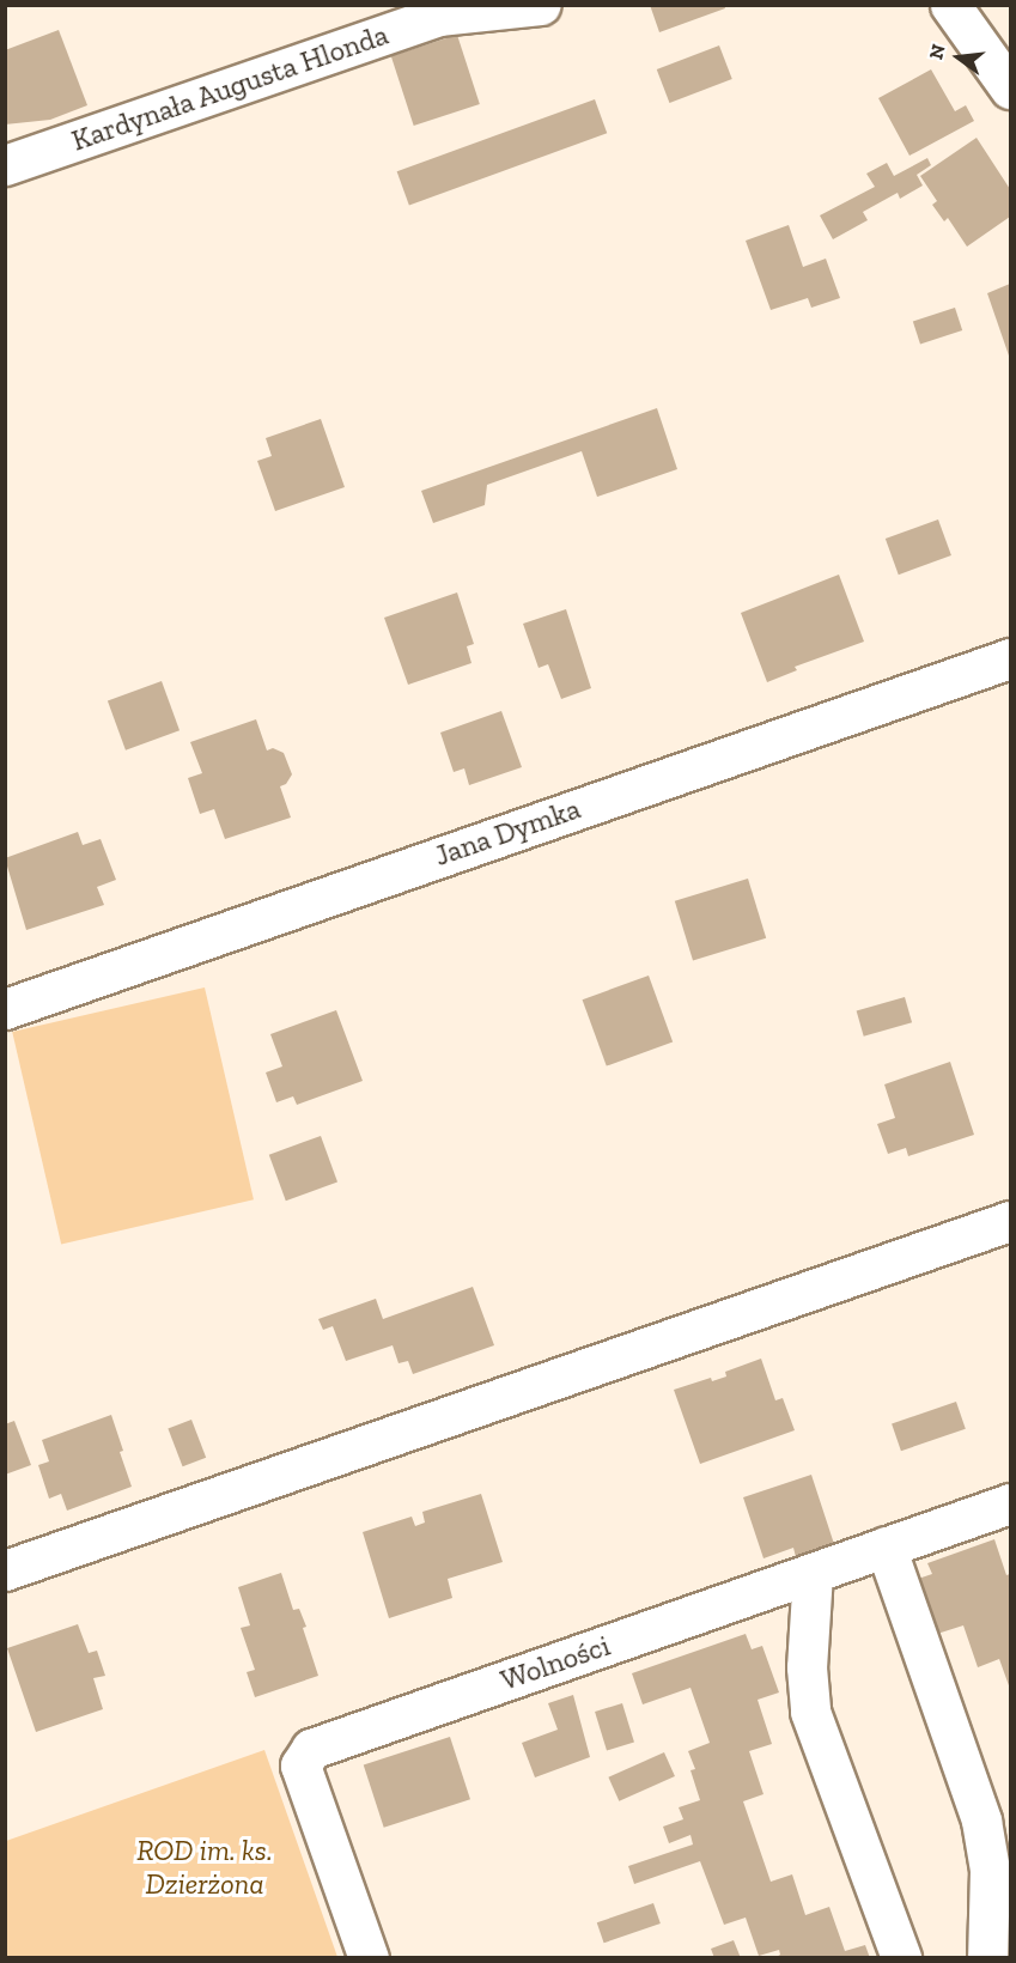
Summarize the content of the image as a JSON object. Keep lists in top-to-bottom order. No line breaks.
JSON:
{"streets":{"street":["Kardynała Augusta Hlonda","Jana Dymka","Wolności"]},"parks":["ROD im. ks. Dzierżona"],"north":"left"}
